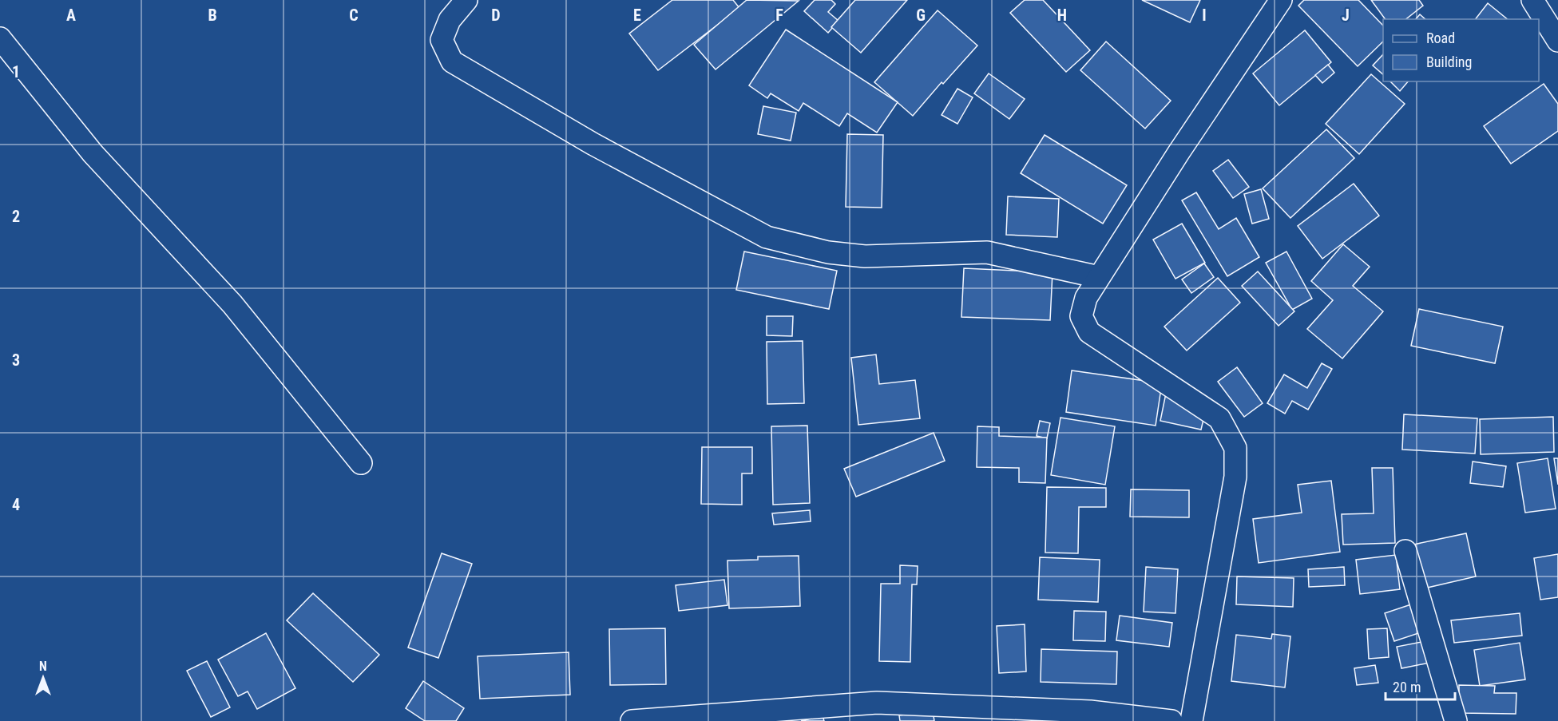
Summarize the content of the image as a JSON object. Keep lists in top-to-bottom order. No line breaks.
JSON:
{"legend":["Road","Building"],"scale_bar":"20 m","north":"top","grid":{"columns":["A","B","C","D","E","F","G","H","I","J"],"rows":["1","2","3","4"]}}
